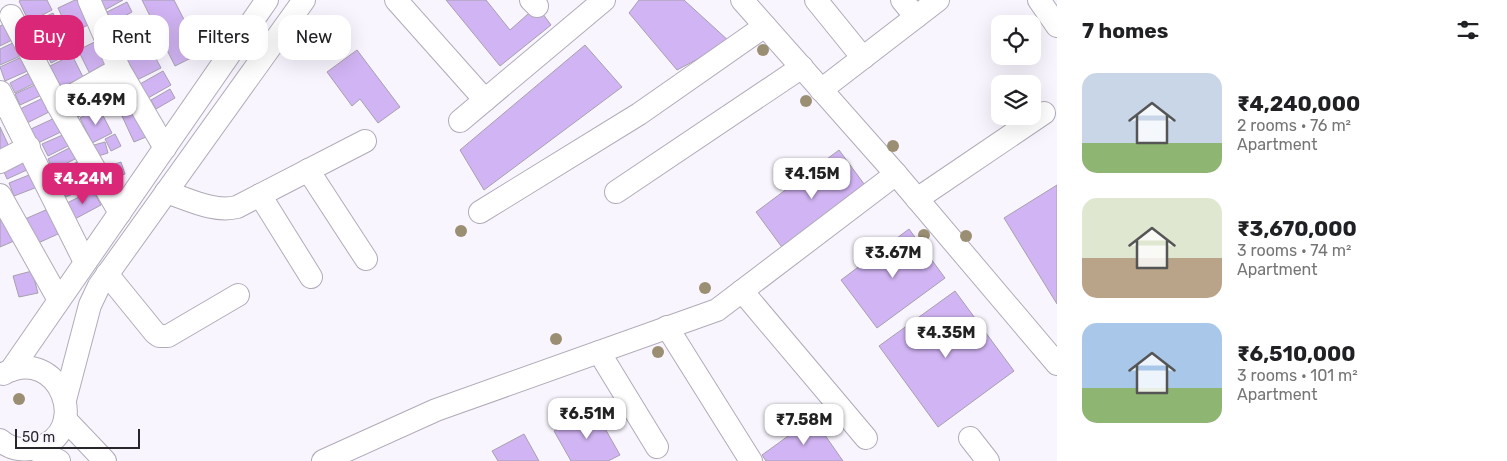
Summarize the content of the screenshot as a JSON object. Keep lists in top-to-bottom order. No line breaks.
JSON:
{"scale_bar":"50 m","page":{"heading":"7 homes","chip":["Buy","Rent","Filters","New"],"list":[{"name":"₹4,240,000","note":"2 rooms · 76 m² · Apartment"},{"name":"₹3,670,000","note":"3 rooms · 74 m² · Apartment"},{"name":"₹6,510,000","note":"3 rooms · 101 m² · Apartment"}],"price":["₹6.49M","₹4.15M","₹4.24M","₹3.67M","₹4.35M","₹6.51M","₹7.58M"],"scale":"50 m"}}
